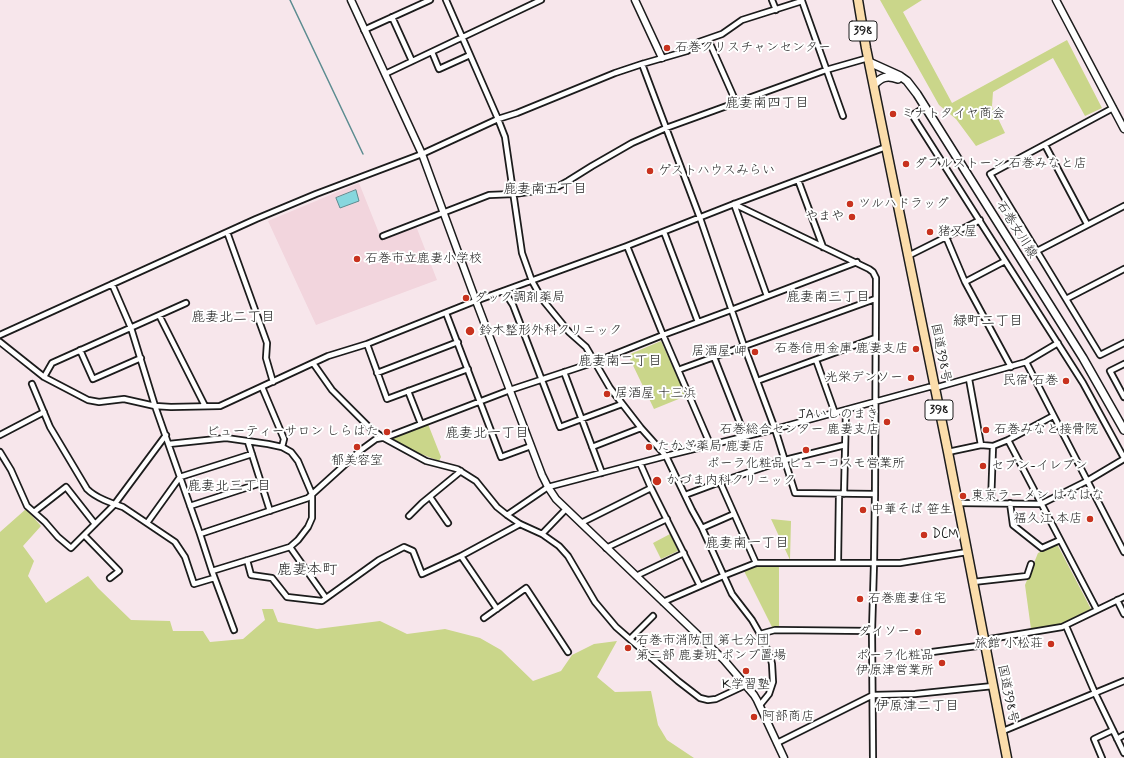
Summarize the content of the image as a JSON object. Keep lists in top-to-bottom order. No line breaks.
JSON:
{"streets":{"highway":["398","国道398号"],"main road":["石巻女川線"]},"crossings":[["石巻女川線","国道398号"]],"districts":["鹿妻南四丁目","鹿妻南五丁目","鹿妻南三丁目","鹿妻北二丁目","緑町二丁目","鹿妻南二丁目","鹿妻北一丁目","鹿妻北三丁目","鹿妻南一丁目","鹿妻本町","伊原津二丁目"],"places":["石巻クリスチャンセンター","ミナトタイヤ商会","ダブルストーン 石巻みなと店","ゲストハウスみらい","ツルハドラッグ","やまや","猪又屋","石巻市立鹿妻小学校","ダック調剤薬局","鈴木整形外科クリニック","石巻信用金庫 鹿妻支店","居酒屋 岬","光栄デンソー","民宿 石巻","居酒屋 十三浜","JAいしのまき 石巻総合センター 鹿妻支店","石巻みなと接骨院","ビューティーサロン しらはた","郁美容室","たかぎ薬局 鹿妻店","ポーラ化粧品 ビューコスモ営業所","セブン-イレブン","かづま内科クリニック","東京ラーメン はなはな","中華そば 笹生","福久江 本店","DCM","石巻鹿妻住宅","ダイソー","旅館 小松荘","石巻市消防団 第七分団 第二部 鹿妻班 ポンプ置場","ポーラ化粧品 伊原津営業所","K学習塾","阿部商店"]}
